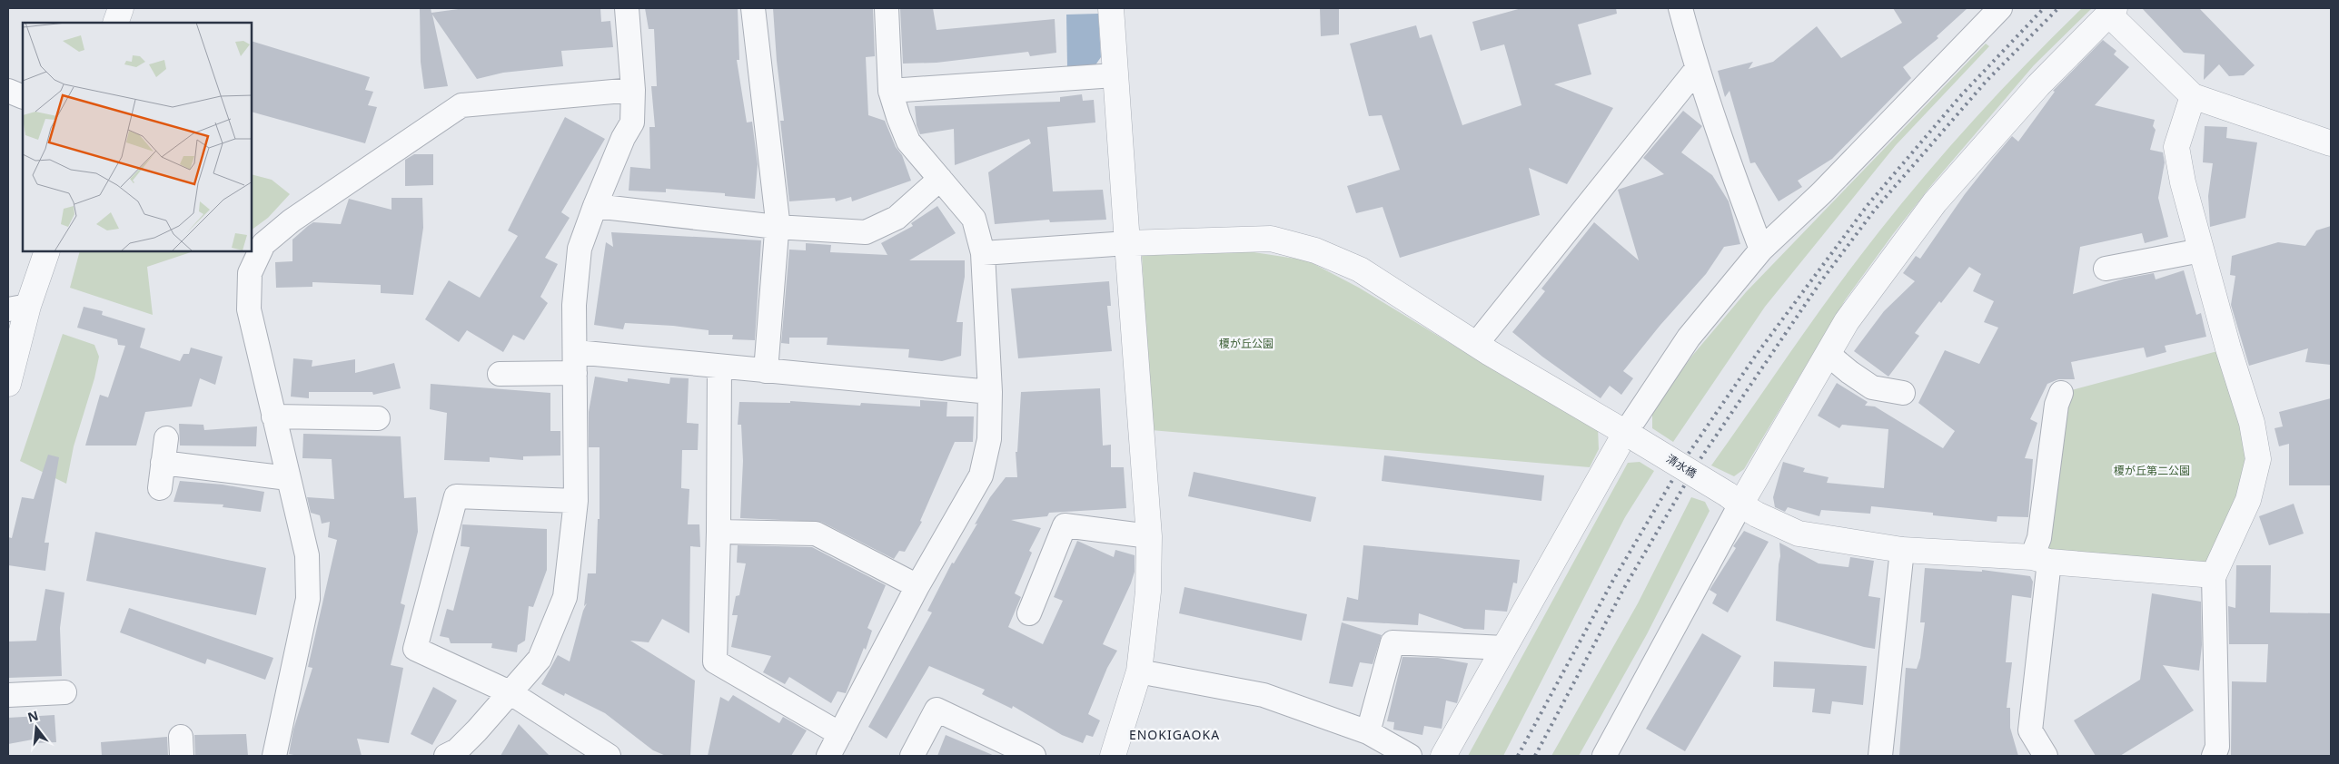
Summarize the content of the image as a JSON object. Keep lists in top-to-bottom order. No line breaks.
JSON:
{"streets":{"street":["清水橋"]},"districts":["ENOKIGAOKA"],"parks":["榎が丘公園","榎が丘第二公園"],"north":"top"}
